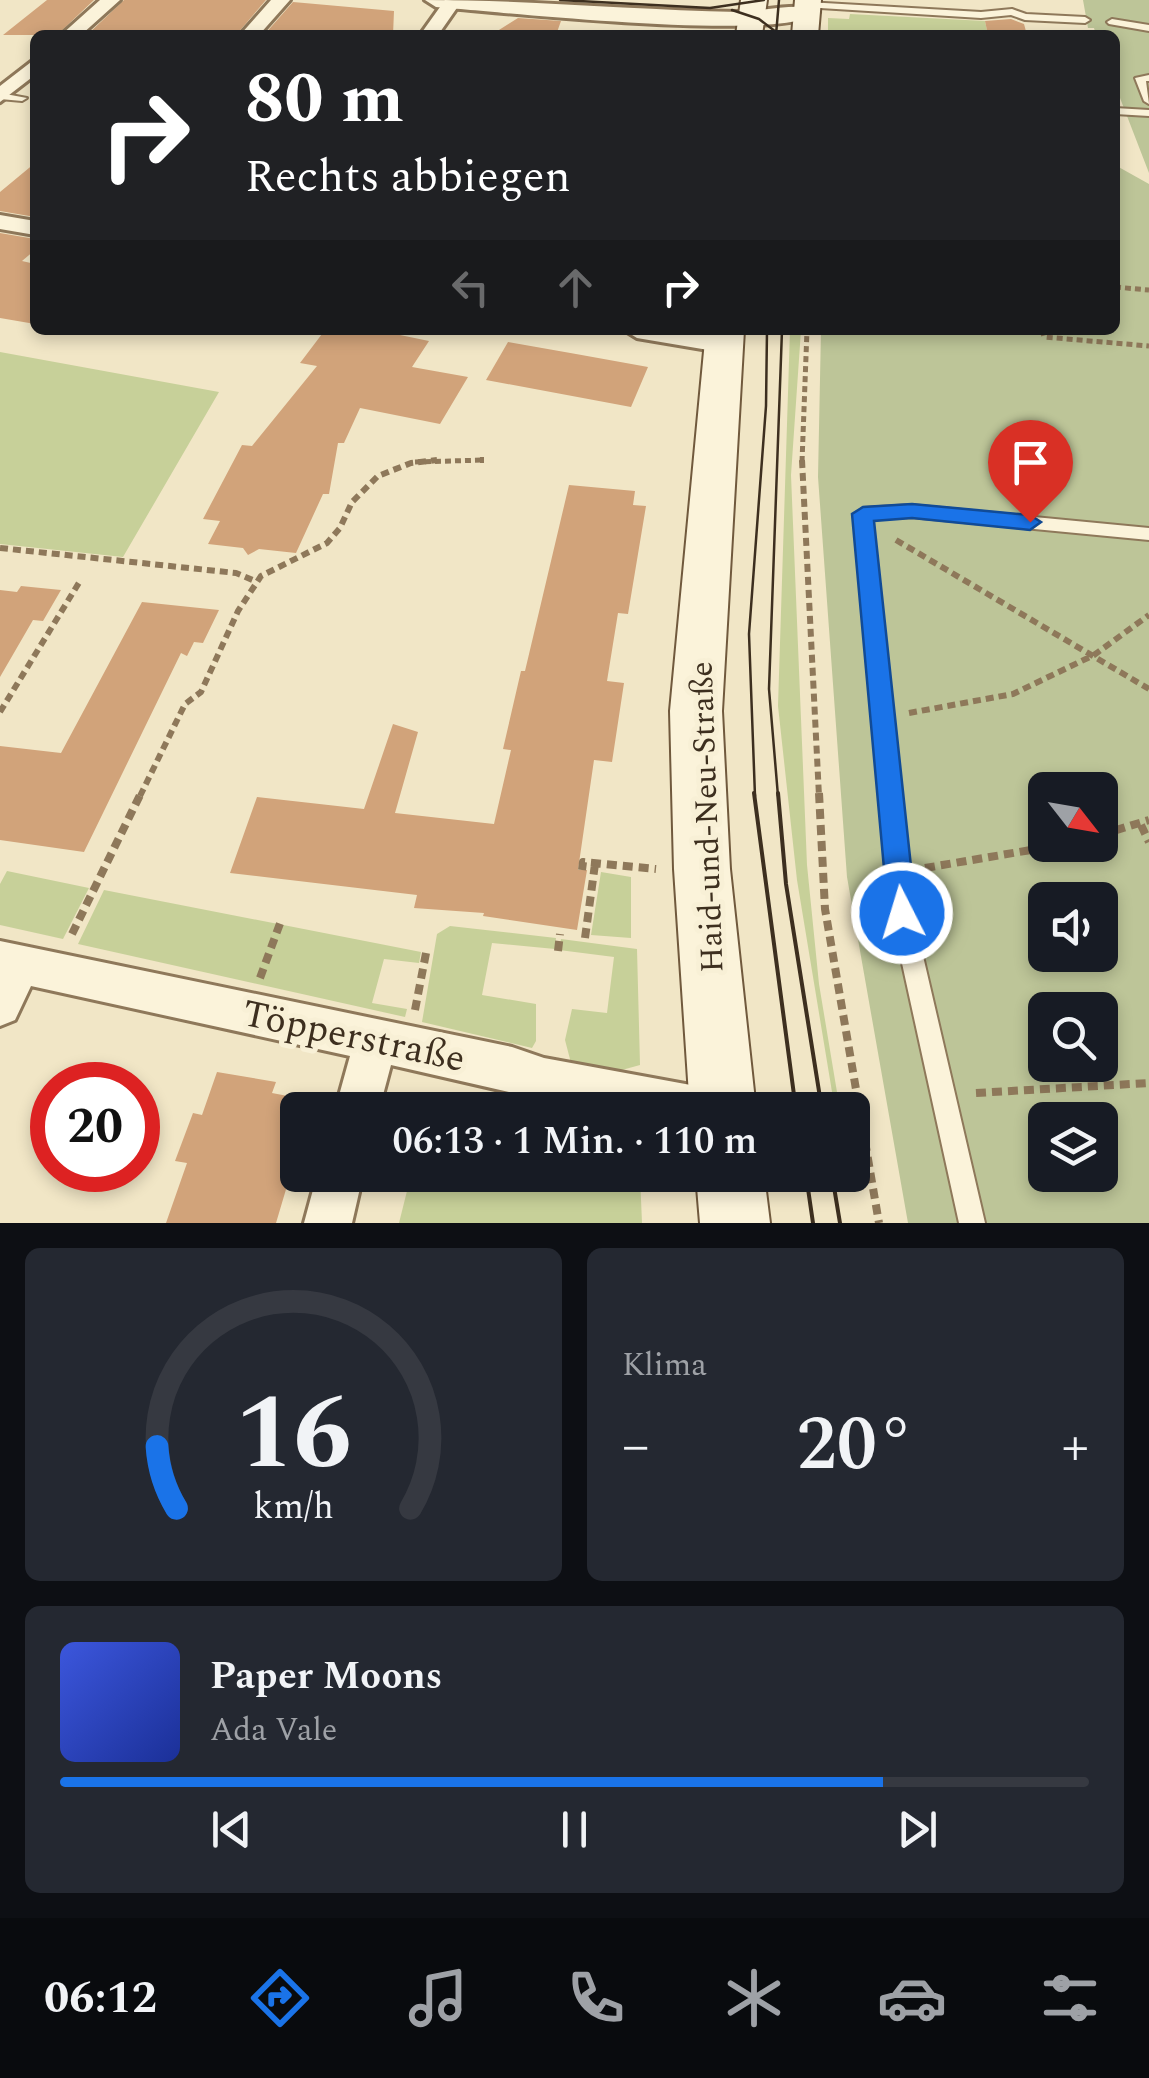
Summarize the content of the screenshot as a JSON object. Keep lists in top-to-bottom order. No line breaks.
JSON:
{"streets":{"main road":["Haid-und-Neu-Straße"],"street":["Töpperstraße"]},"north":"bottom right","page":{"turn":["80 m","Rechts abbiegen"],"limit":"20","trip":"06:13 · 1 Min. · 110 m","tile":"Klima","heat":["−","20°","+"],"song":["Paper Moons","Ada Vale"],"tabs":"06:12","gauge":["16","km/h"]}}
